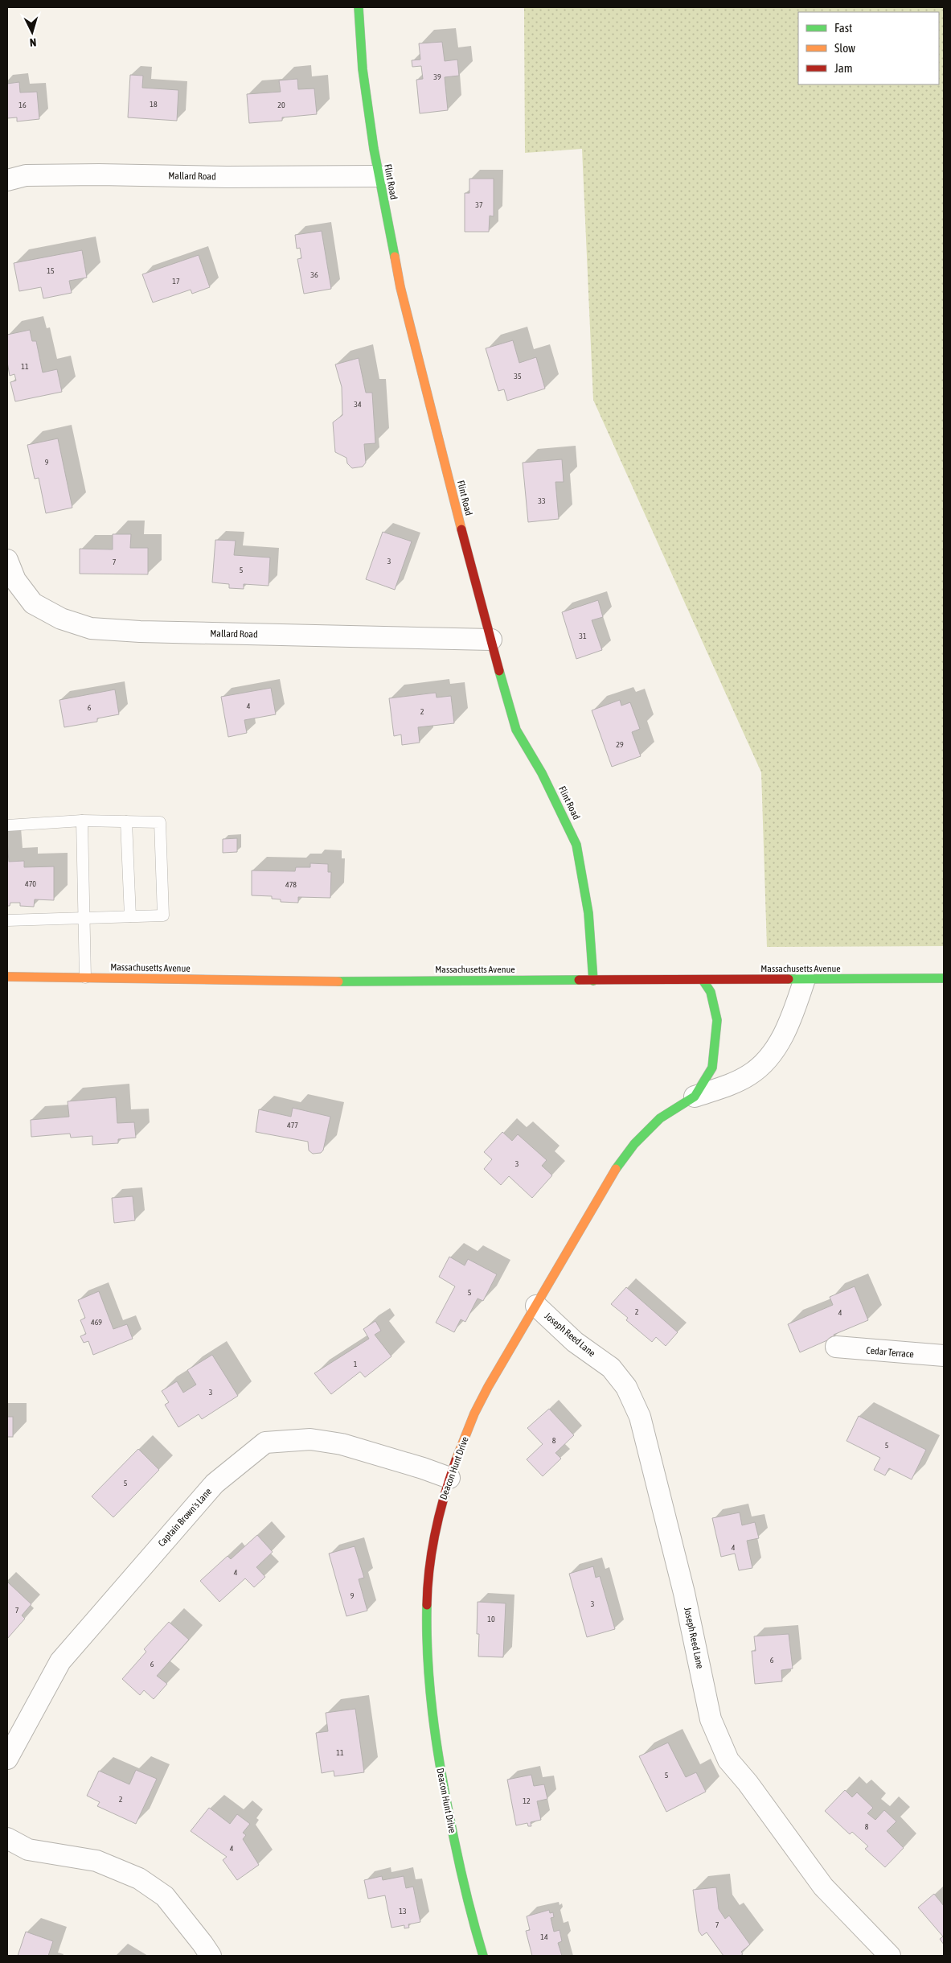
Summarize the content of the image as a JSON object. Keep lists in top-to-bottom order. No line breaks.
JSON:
{"streets":{"street":["Mallard Road","Flint Road","Massachusetts Avenue","Joseph Reed Lane","Cedar Terrace","Deacon Hunt Drive","Captain Brown's Lane"]},"crossings":[["Mallard Road","Flint Road"],["Flint Road","Massachusetts Avenue"],["Massachusetts Avenue","Deacon Hunt Drive"],["Joseph Reed Lane","Deacon Hunt Drive"],["Deacon Hunt Drive","Captain Brown's Lane"]],"house_numbers":["39","18","16","20","37","15","36","17","11","35","34","9","33","3","7","5","31","4","6","2","29","470","478","477","3","5","2","4","469","1","3","8","5","5","4","4","9","3","7","10","6","6","11","5","2","12","8","4","13","7","14"],"legend":["Fast","Slow","Jam"],"north":"bottom"}
